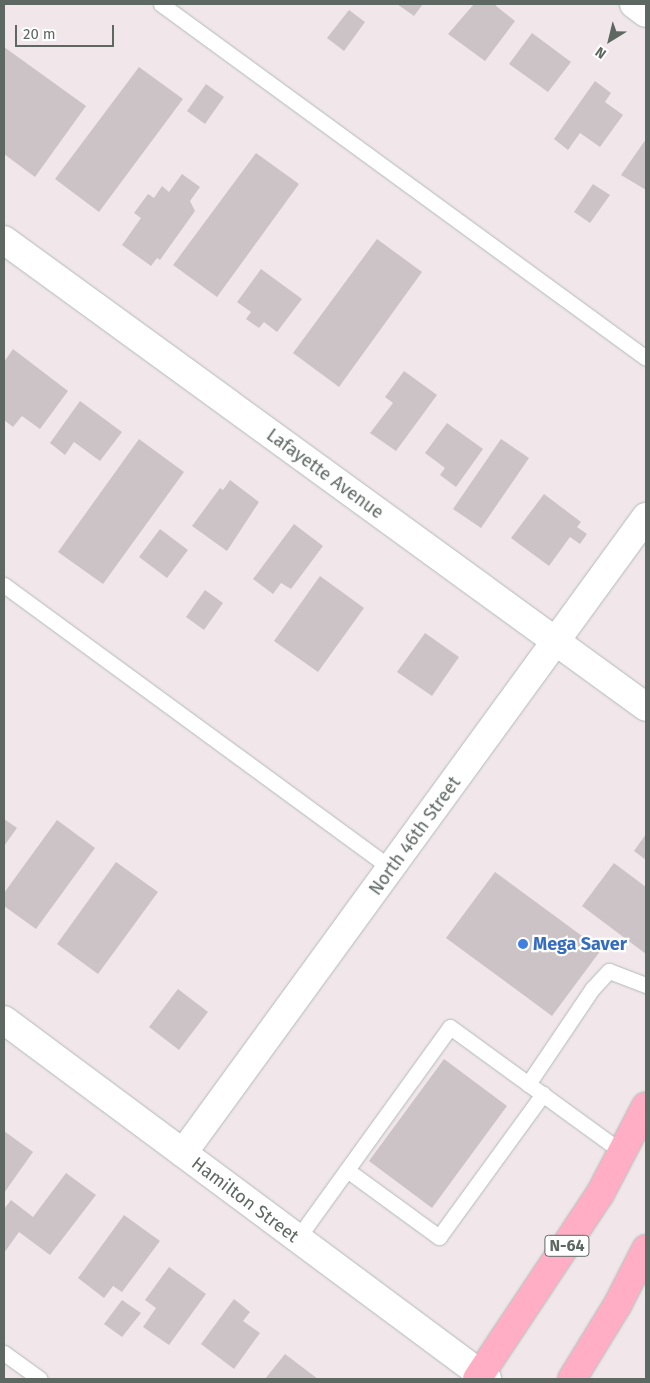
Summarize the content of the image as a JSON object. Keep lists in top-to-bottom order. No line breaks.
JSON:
{"streets":{"main road":["N-64"],"street":["Lafayette Avenue","North 46th Street","Hamilton Street"]},"crossings":[["Lafayette Avenue","North 46th Street"],["North 46th Street","Hamilton Street"],["Hamilton Street","N-64"]],"places":["Mega Saver"],"scale_bar":"20 m","north":"bottom left"}
